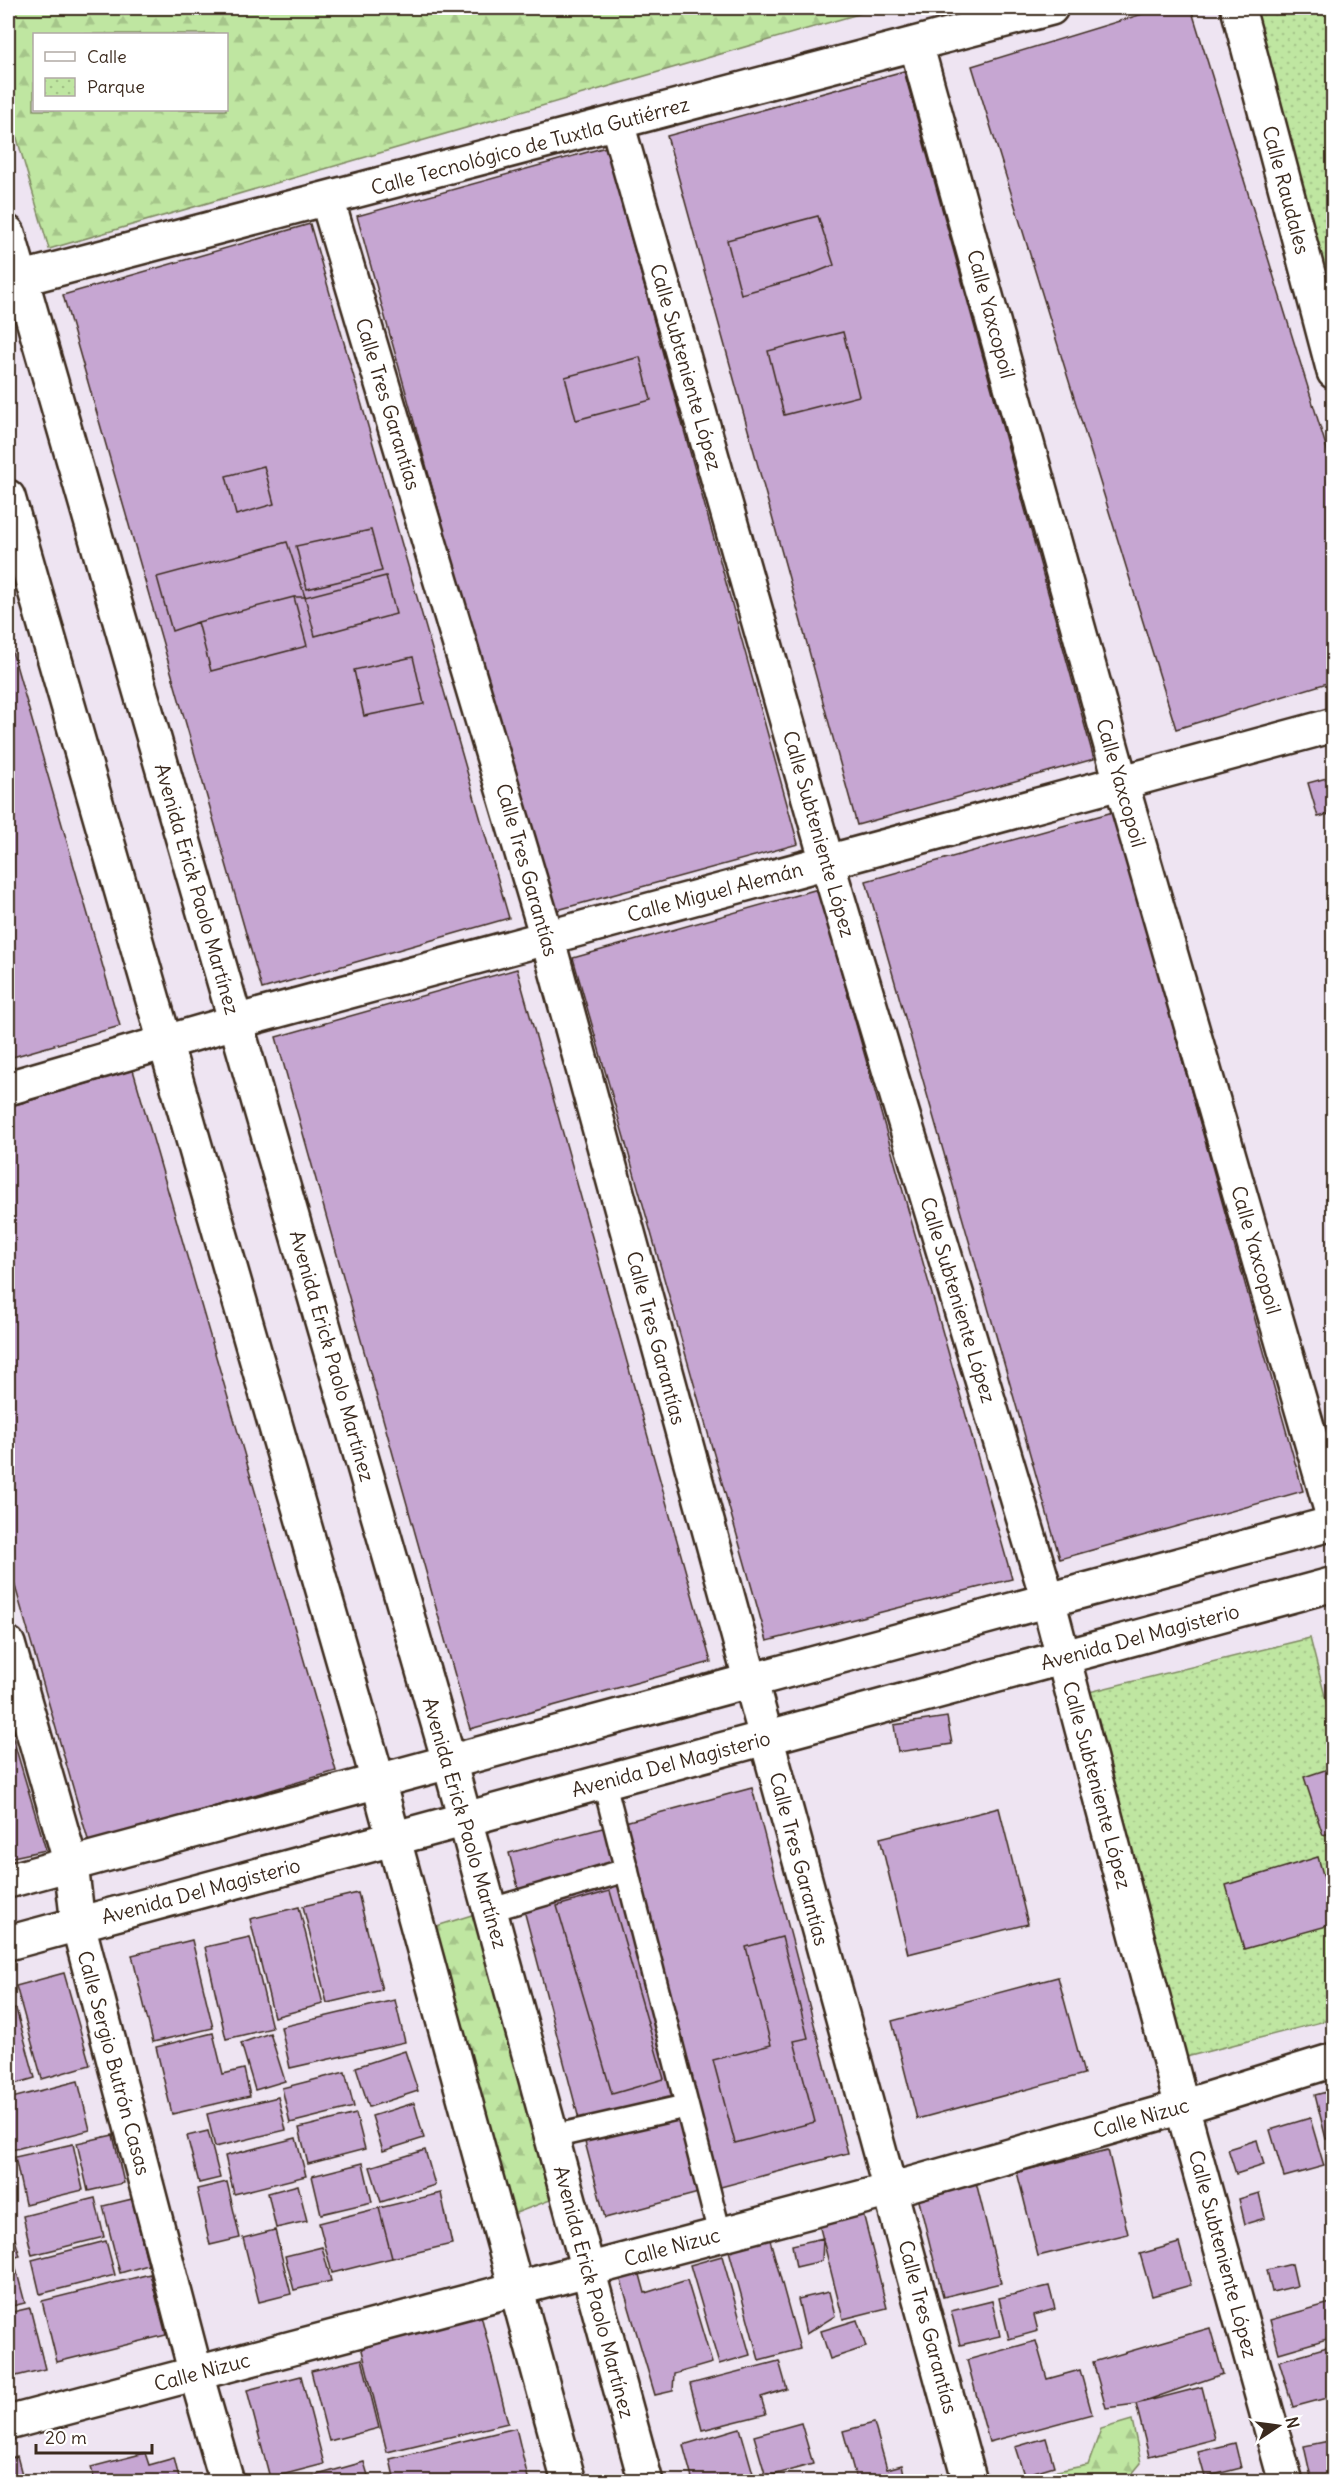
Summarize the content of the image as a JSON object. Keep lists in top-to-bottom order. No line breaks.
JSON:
{"streets":{"street":["Calle Tecnológico de Tuxtla Gutiérrez","Calle Raudales","Calle Yaxcopoil","Calle Subteniente López","Calle Tres Garantías","Avenida Erick Paolo Martínez","Calle Miguel Alemán","Avenida Del Magisterio","Calle Sergio Butrón Casas","Calle Nizuc"]},"crossings":[["Calle Tecnológico de Tuxtla Gutiérrez","Calle Yaxcopoil"],["Calle Tecnológico de Tuxtla Gutiérrez","Calle Subteniente López"],["Calle Tecnológico de Tuxtla Gutiérrez","Calle Tres Garantías"],["Calle Tecnológico de Tuxtla Gutiérrez","Avenida Erick Paolo Martínez"],["Calle Yaxcopoil","Calle Miguel Alemán"],["Calle Subteniente López","Calle Miguel Alemán"],["Calle Subteniente López","Avenida Del Magisterio"],["Calle Subteniente López","Calle Nizuc"],["Calle Tres Garantías","Calle Miguel Alemán"],["Calle Tres Garantías","Avenida Del Magisterio"],["Calle Tres Garantías","Calle Nizuc"],["Avenida Erick Paolo Martínez","Calle Miguel Alemán"],["Avenida Erick Paolo Martínez","Avenida Del Magisterio"],["Avenida Erick Paolo Martínez","Calle Nizuc"],["Avenida Del Magisterio","Calle Sergio Butrón Casas"],["Calle Sergio Butrón Casas","Calle Nizuc"]],"legend":["Calle","Parque"],"scale_bar":"20 m","north":"right"}
